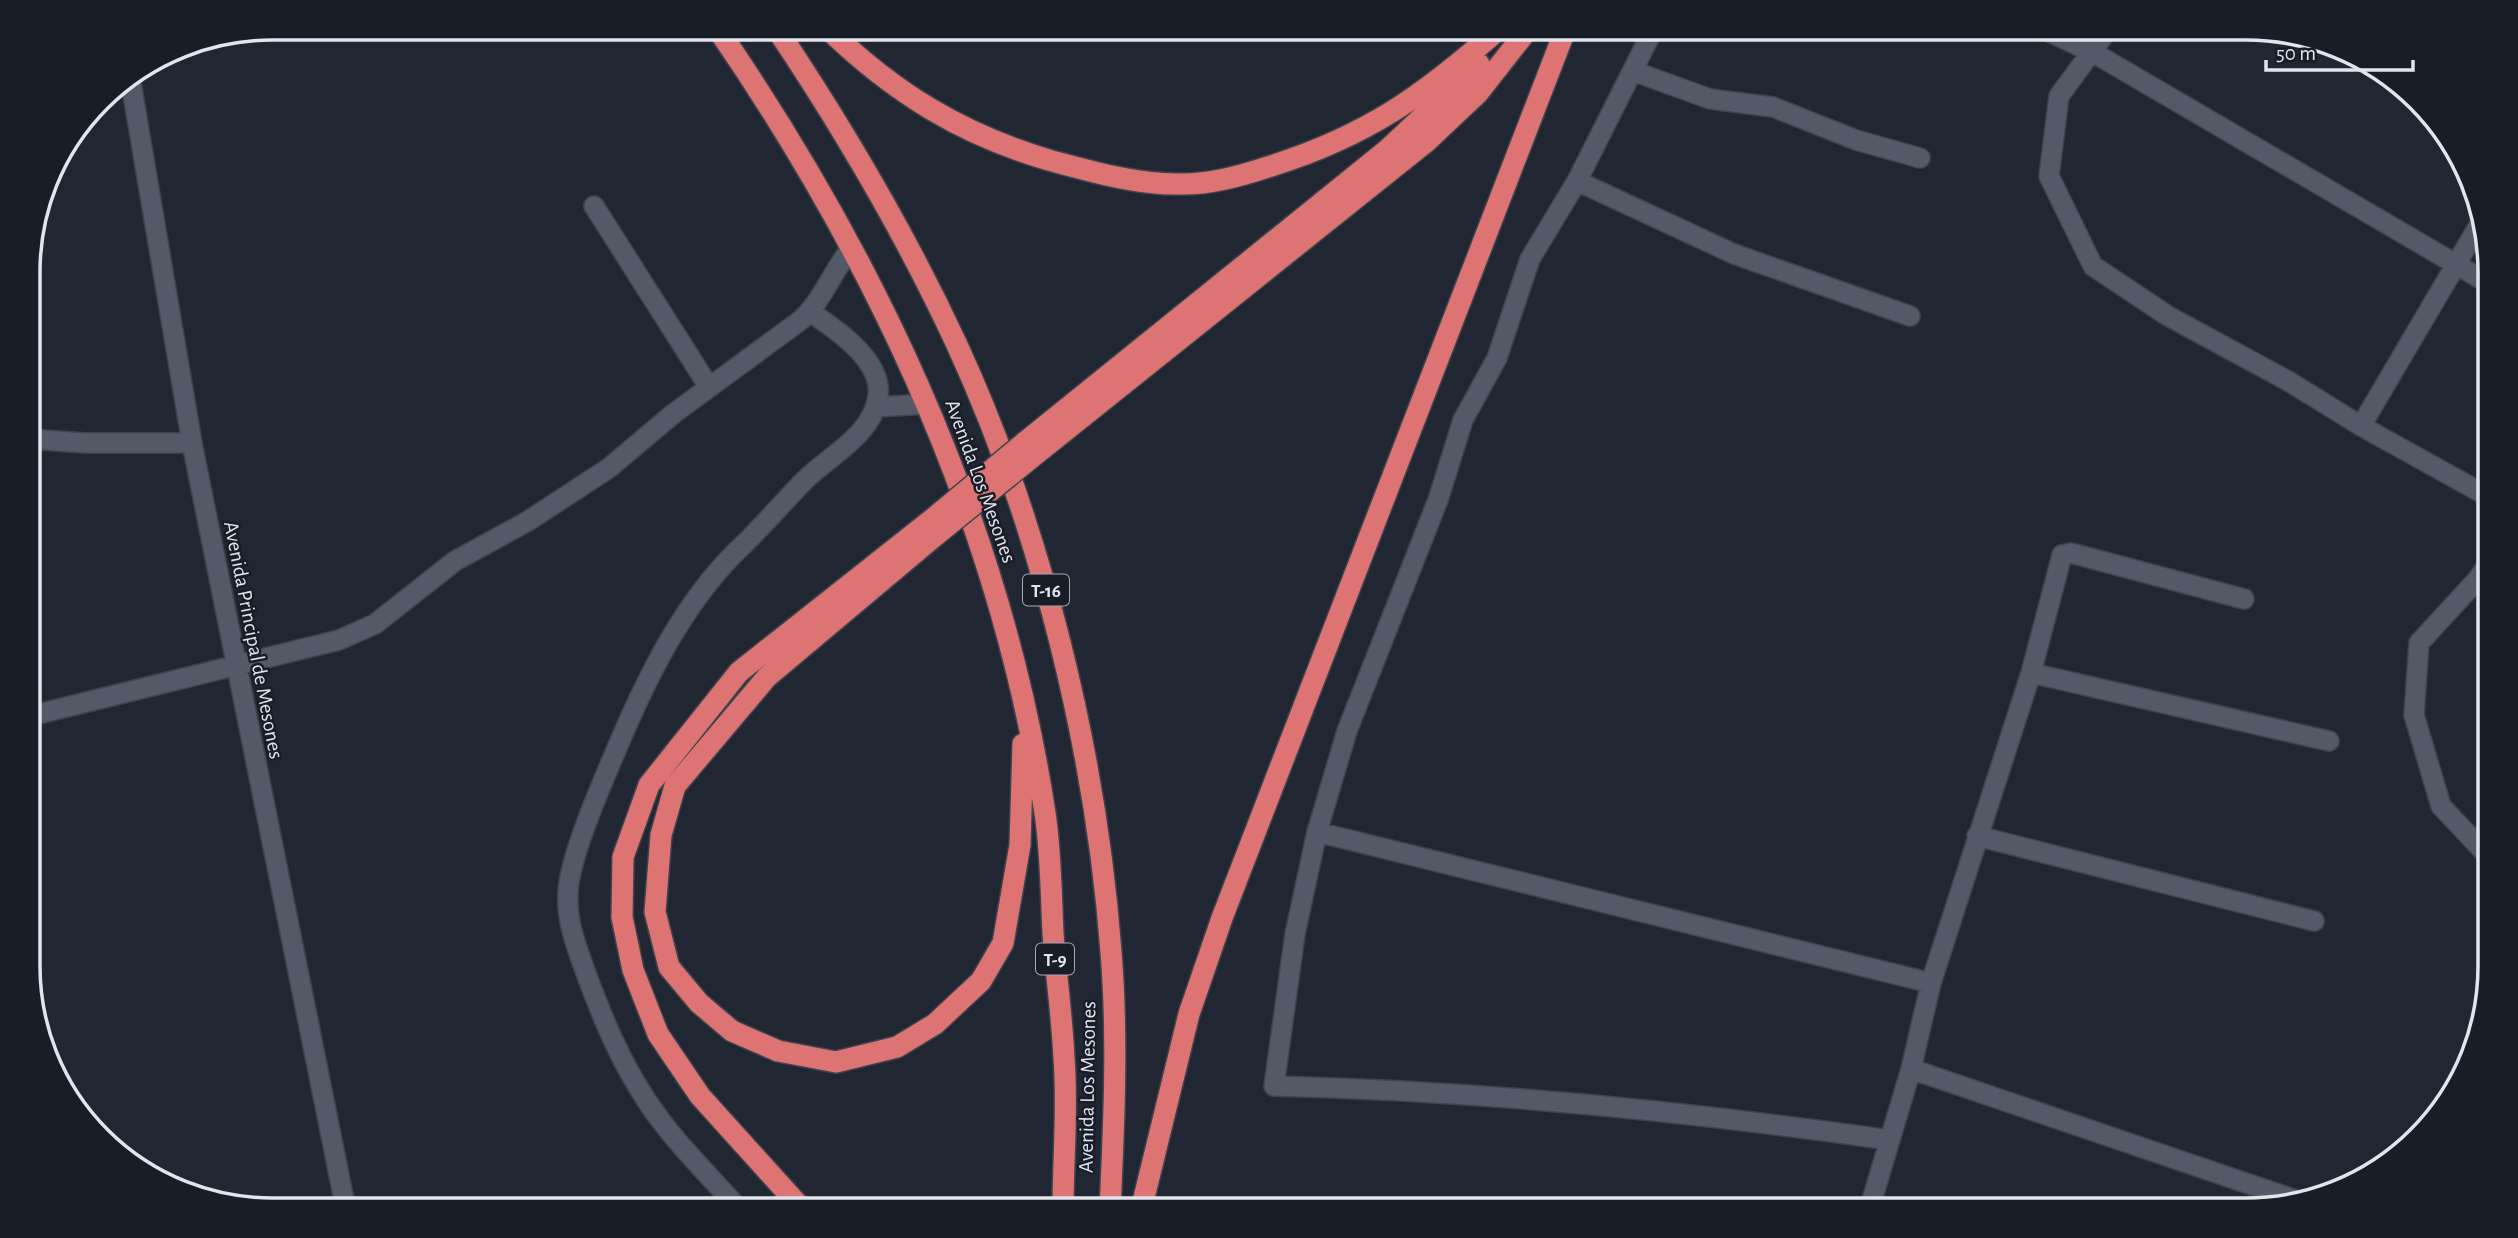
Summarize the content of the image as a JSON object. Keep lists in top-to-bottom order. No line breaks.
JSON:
{"streets":{"highway":["Avenida Los Mesones","T-16","T-9"],"street":["Avenida Principal de Mesones"]},"scale_bar":"50 m"}
